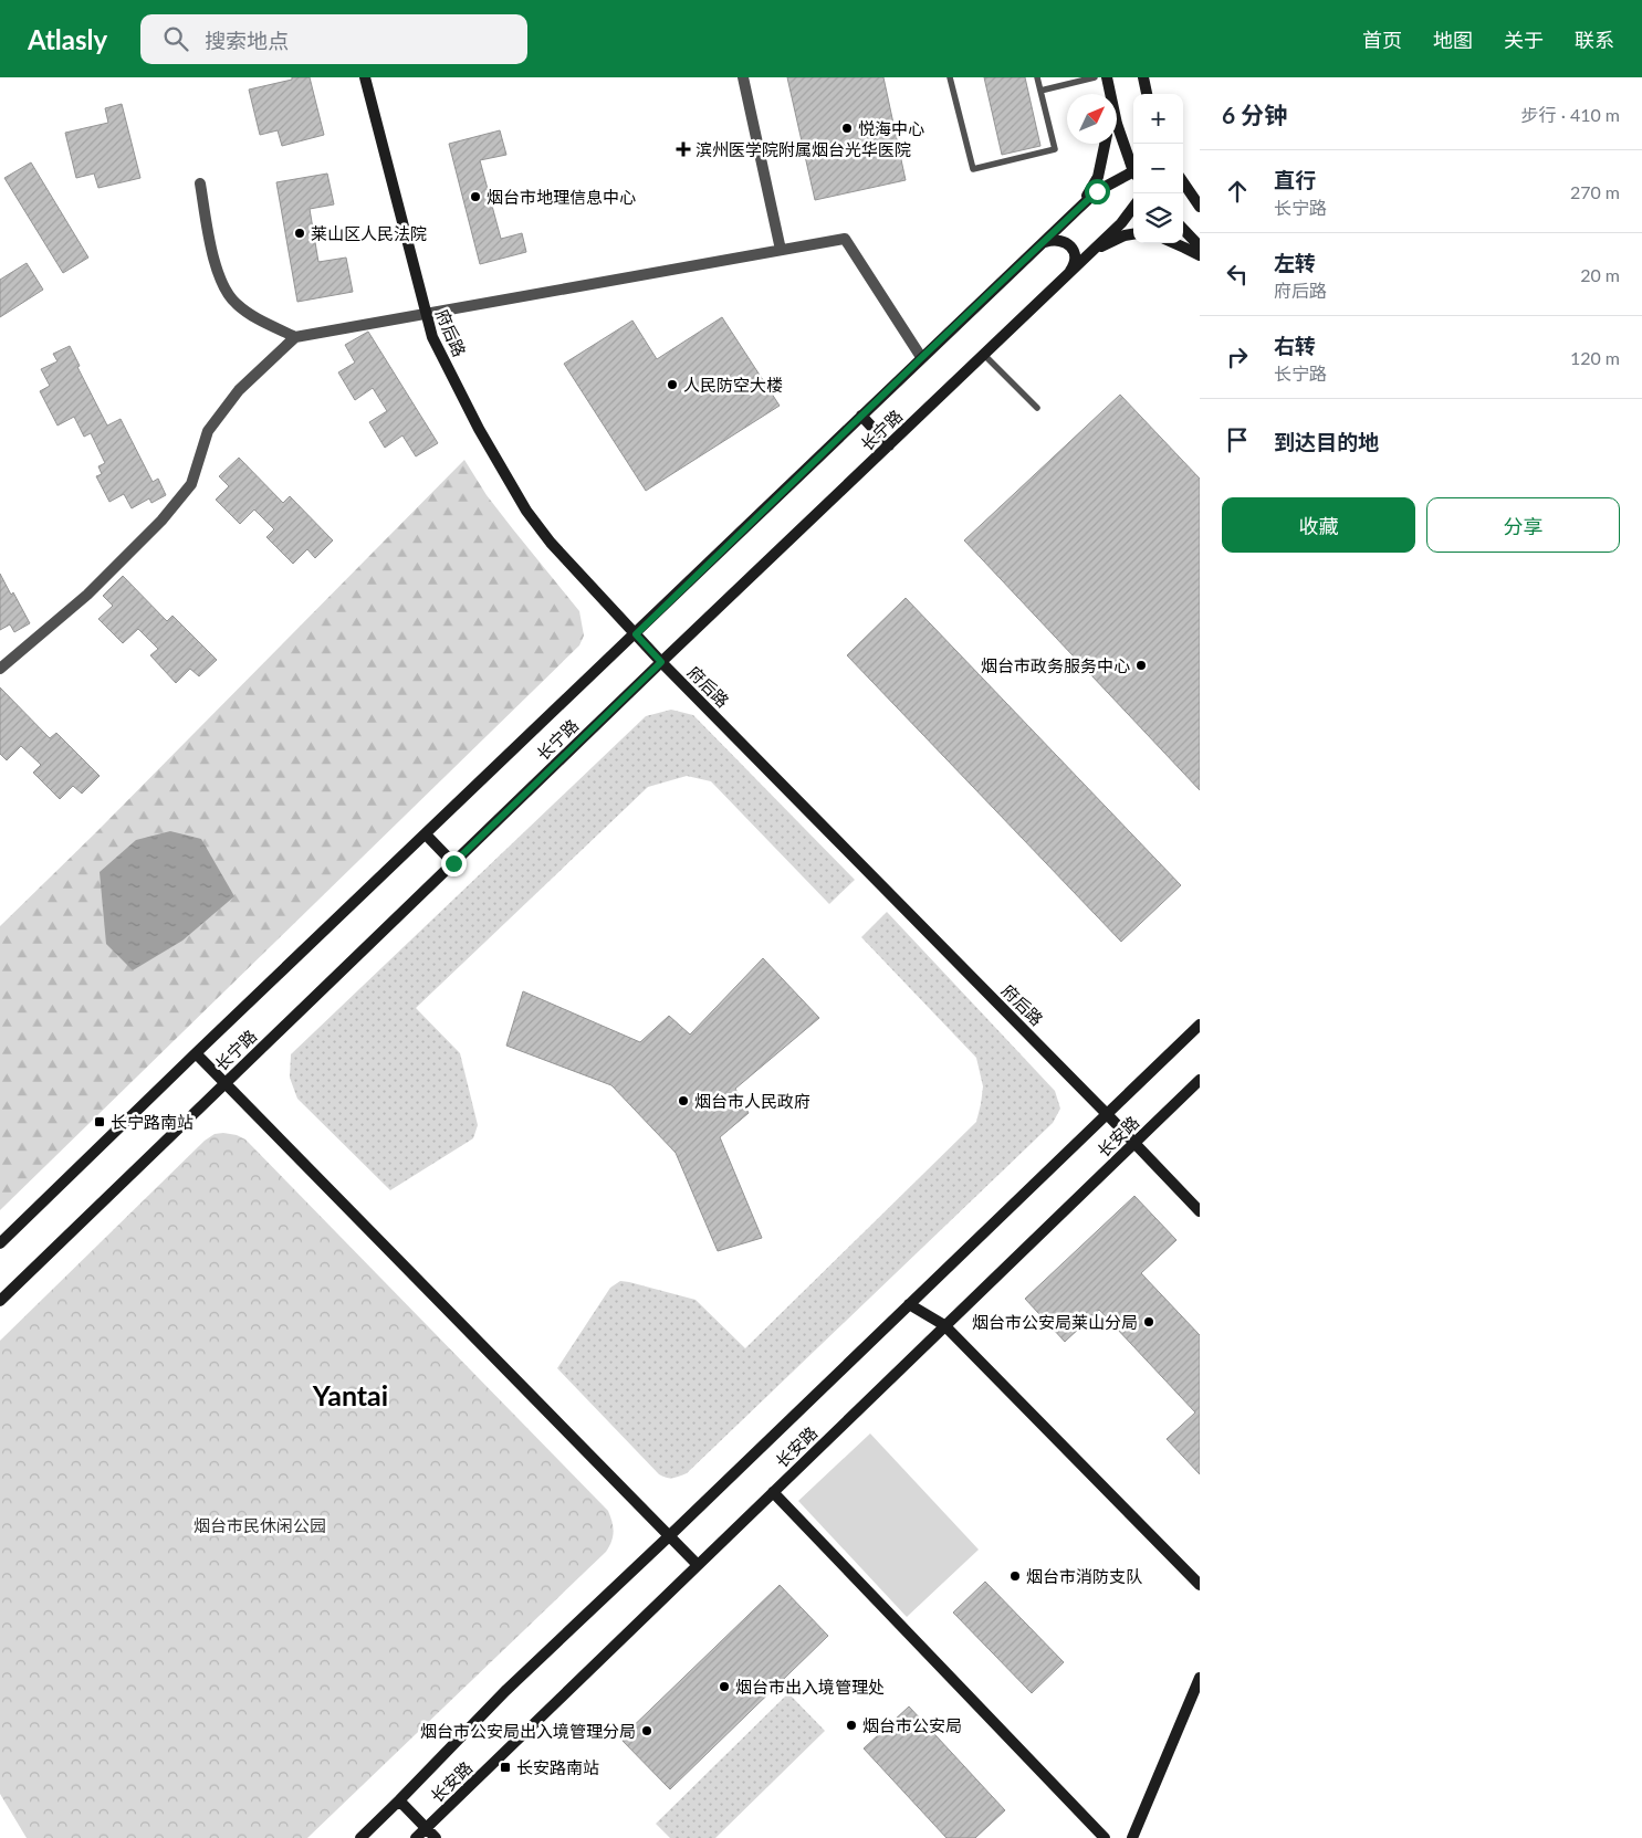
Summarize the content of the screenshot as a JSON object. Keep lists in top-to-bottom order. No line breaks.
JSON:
{"streets":{"street":["府后路","长宁路","长安路"]},"crossings":[["府后路","长宁路"],["府后路","长安路"]],"districts":["Yantai"],"parks":["烟台市民休闲公园"],"places":{"other":["悦海中心","烟台市地理信息中心","莱山区人民法院","人民防空大楼","烟台市政务服务中心","烟台市人民政府","烟台市公安局莱山分局","烟台市消防支队","烟台市出入境管理处","烟台市公安局","烟台市公安局出入境管理分局"],"health":["滨州医学院附属烟台光华医院"],"transit":["长宁路南站","长安路南站"]},"north":"top right","page":{"header":"Atlasly","search":"搜索地点","nav":["首页","地图","关于","联系"],"heading":["6 分钟","步行 · 410 m"],"map_buttons":["+","−"],"list":[["直行","长宁路","270 m"],["左转","府后路","20 m"],["右转","长宁路","120 m"],"到达目的地"],"buttons":["收藏","分享"]}}
